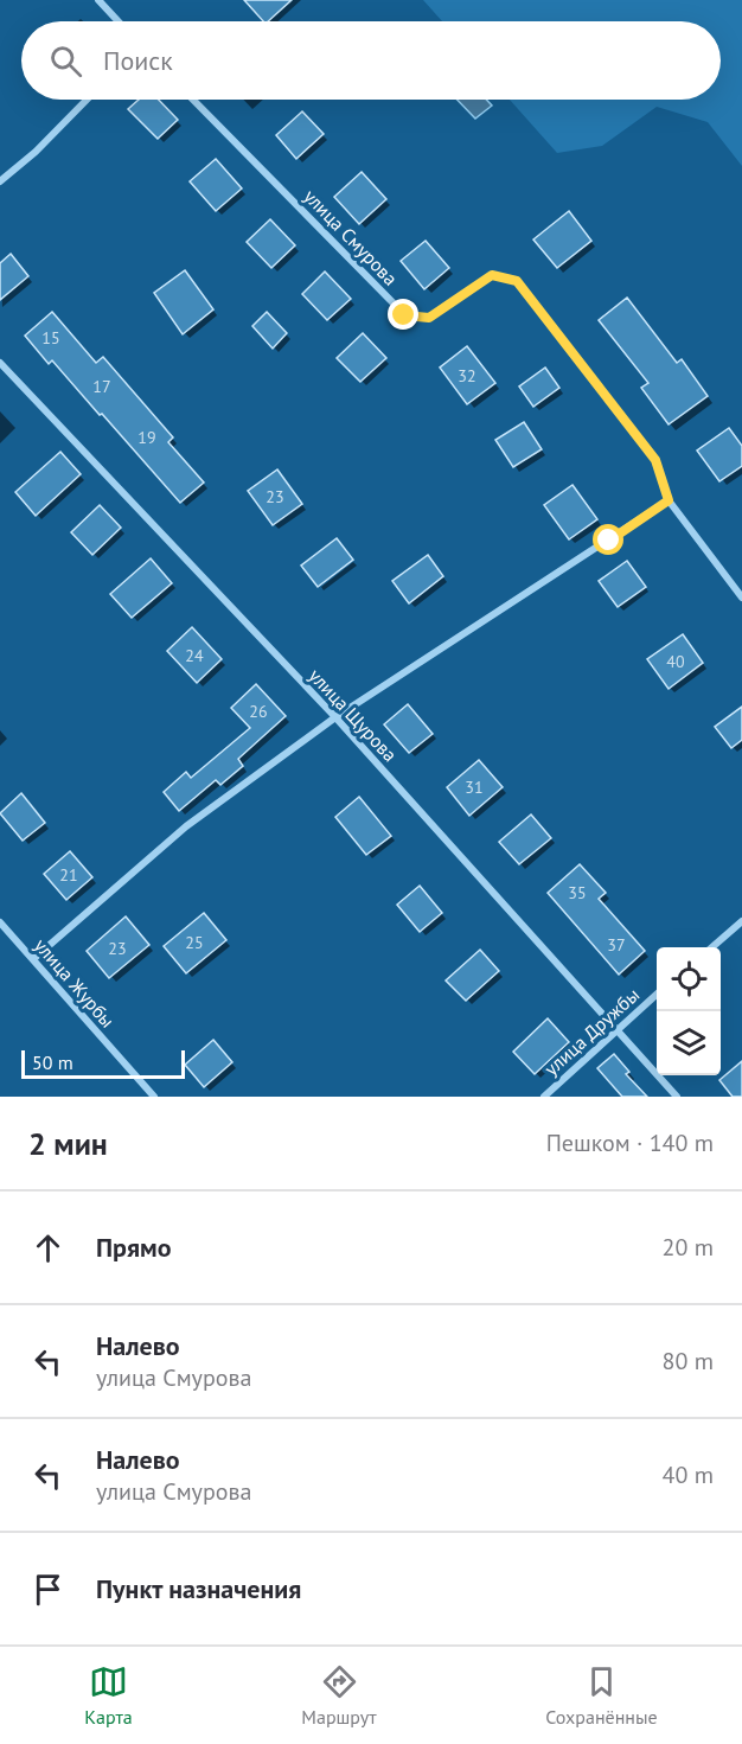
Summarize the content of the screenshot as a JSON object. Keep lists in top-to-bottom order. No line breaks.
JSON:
{"streets":{"street":["улица Смурова","улица Щурова","улица Журбы","улица Дружбы"]},"crossings":[["улица Щурова","улица Дружбы"]],"house_numbers":["15","32","17","19","23","24","40","26","31","21","35","25","37","23"],"scale_bar":"50 m","page":{"search":"Поиск","scale":"50 m","heading":["2 мин","Пешком · 140 m"],"list":[["Прямо","20 m"],["Налево","улица Смурова","80 m"],["Налево","улица Смурова","40 m"],"Пункт назначения"],"nav":["Карта","Маршрут","Сохранённые"]}}
